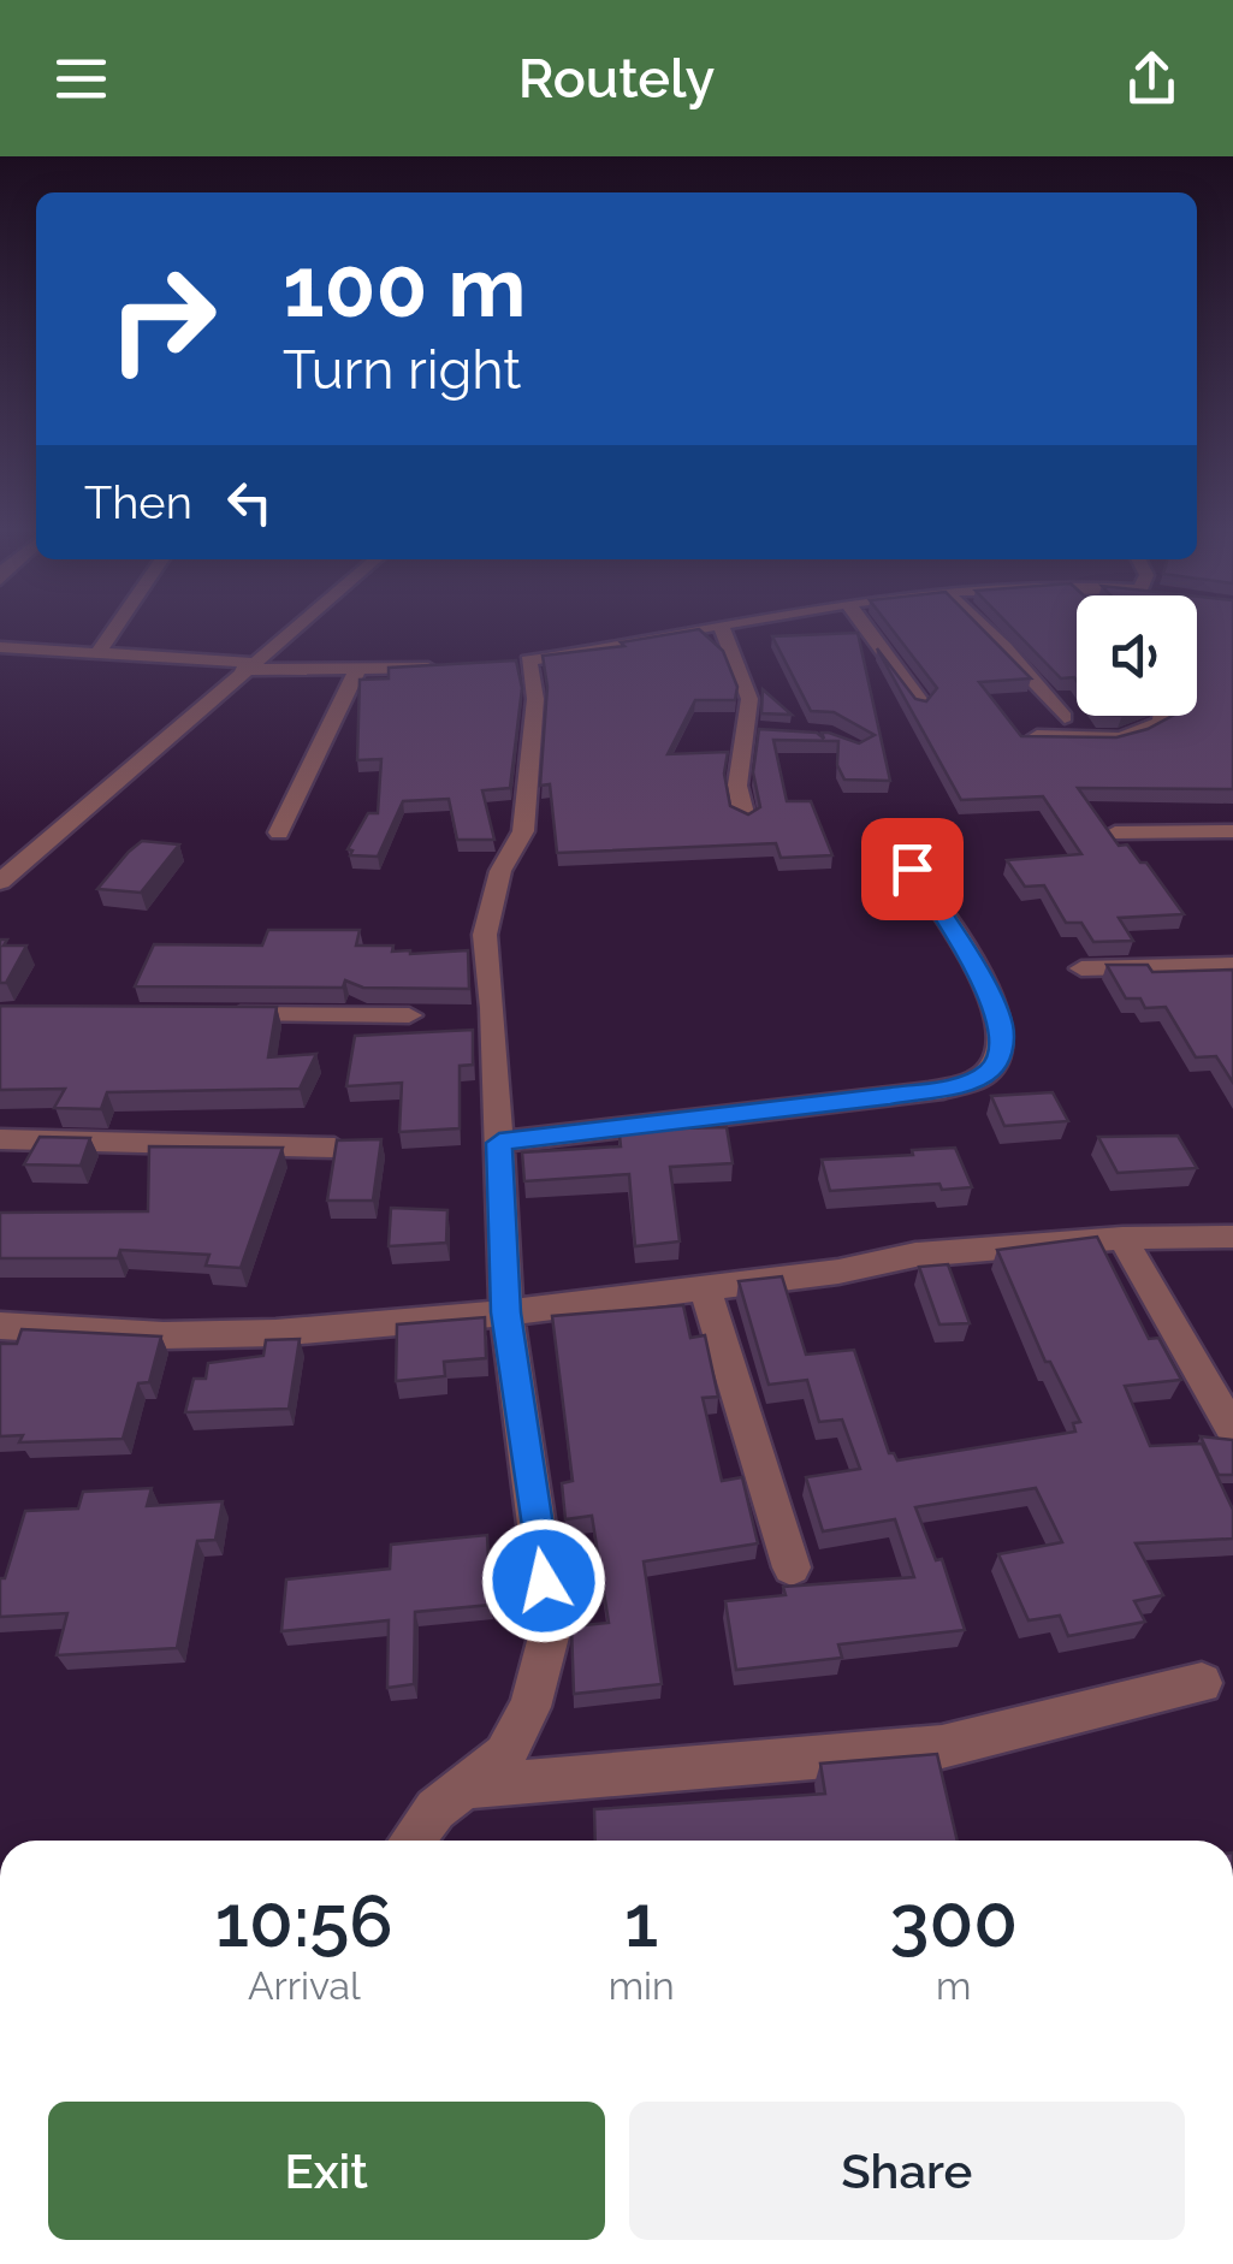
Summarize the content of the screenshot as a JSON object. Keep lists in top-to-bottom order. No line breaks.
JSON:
{"page":{"header":"Routely","turn":["100 m","Turn right"],"then":"Then","eta":["10:56","Arrival","1","min","300","m"],"buttons":["Exit","Share"]}}
